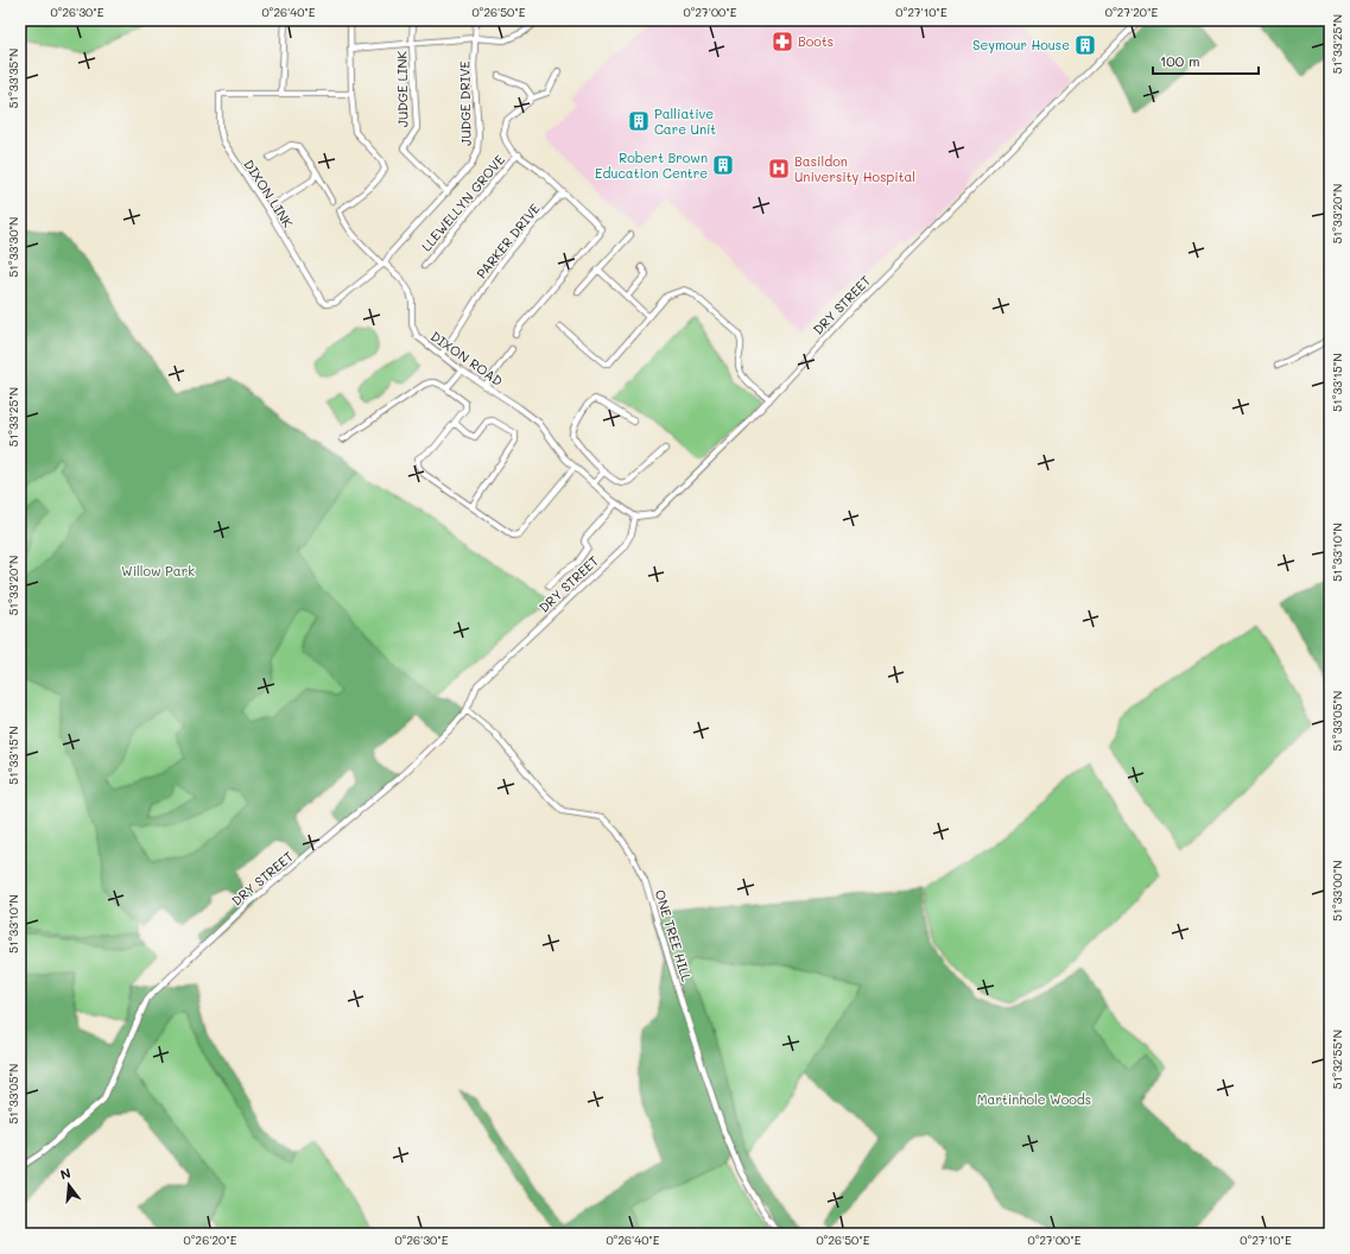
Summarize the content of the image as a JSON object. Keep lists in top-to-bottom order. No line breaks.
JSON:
{"streets":{"street":["JUDGE LINK","JUDGE DRIVE","DIXON LINK","LLEWELLYN GROVE","PARKER DRIVE","DRY STREET","DIXON ROAD","ONE TREE HILL"]},"crossings":[["JUDGE LINK","JUDGE DRIVE"],["JUDGE DRIVE","DIXON LINK"],["JUDGE DRIVE","DIXON ROAD"],["DIXON LINK","DIXON ROAD"],["PARKER DRIVE","DIXON ROAD"],["DRY STREET","DIXON ROAD"],["DRY STREET","ONE TREE HILL"]],"parks":["Willow Park","Martinhole Woods"],"places":{"pharmacy":["Boots"],"building":["Seymour House","Palliative Care Unit","Robert Brown Education Centre"],"hospital":["Basildon University Hospital"]},"scale_bar":"100 m","north":"top","coordinates":["0°26'30\"E","0°26'40\"E","0°26'50\"E","0°27'00\"E","0°27'10\"E","0°27'20\"E","51°33'25\"N","51°33'35\"N","51°33'20\"N","51°33'30\"N","51°33'15\"N","51°33'10\"N","51°33'05\"N","51°33'00\"N","51°32'55\"N","0°26'20\"E"]}
